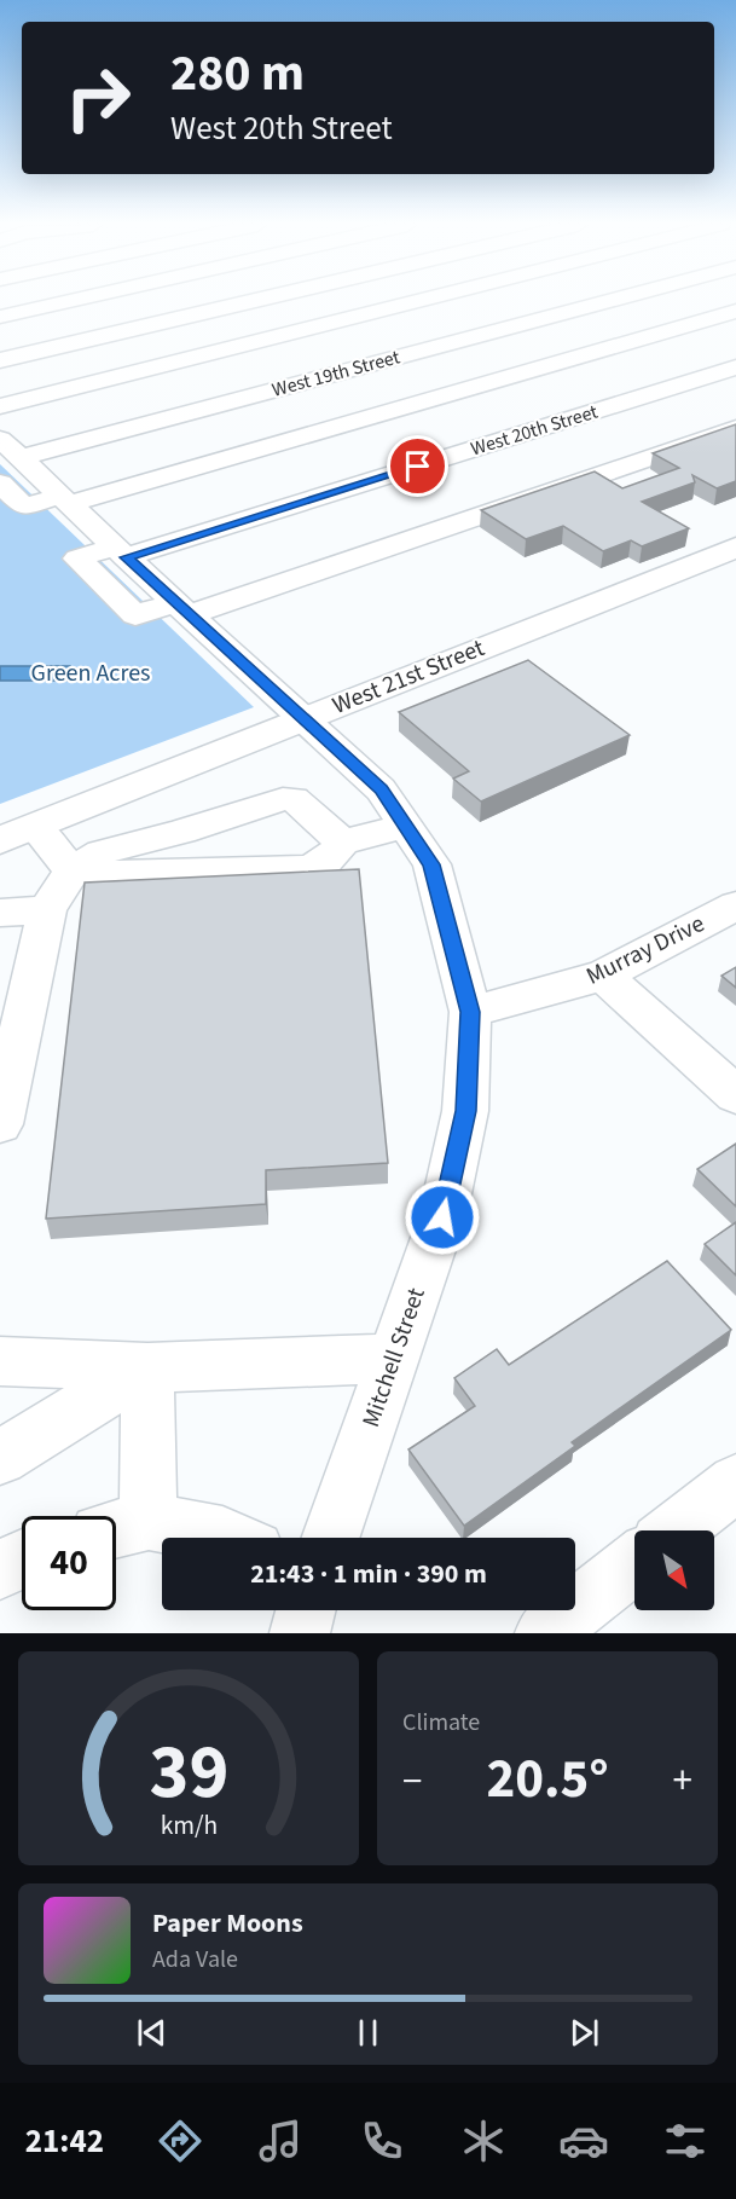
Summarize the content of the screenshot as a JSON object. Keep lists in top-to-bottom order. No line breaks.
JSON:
{"streets":{"main road":["West 21st Street"],"street":["West 19th Street","West 20th Street","Murray Drive","Mitchell Street"]},"crossings":[["West 19th Street","Mitchell Street"],["West 20th Street","Mitchell Street"],["West 21st Street","Mitchell Street"],["Murray Drive","Mitchell Street"]],"parks":["Green Acres"],"north":"bottom right","page":{"turn":["280 m","West 20th Street"],"limit":"40","trip":"21:43 · 1 min · 390 m","tile":"Climate","heat":["−","20.5°","+"],"song":["Paper Moons","Ada Vale"],"tabs":"21:42","gauge":["39","km/h"]}}
